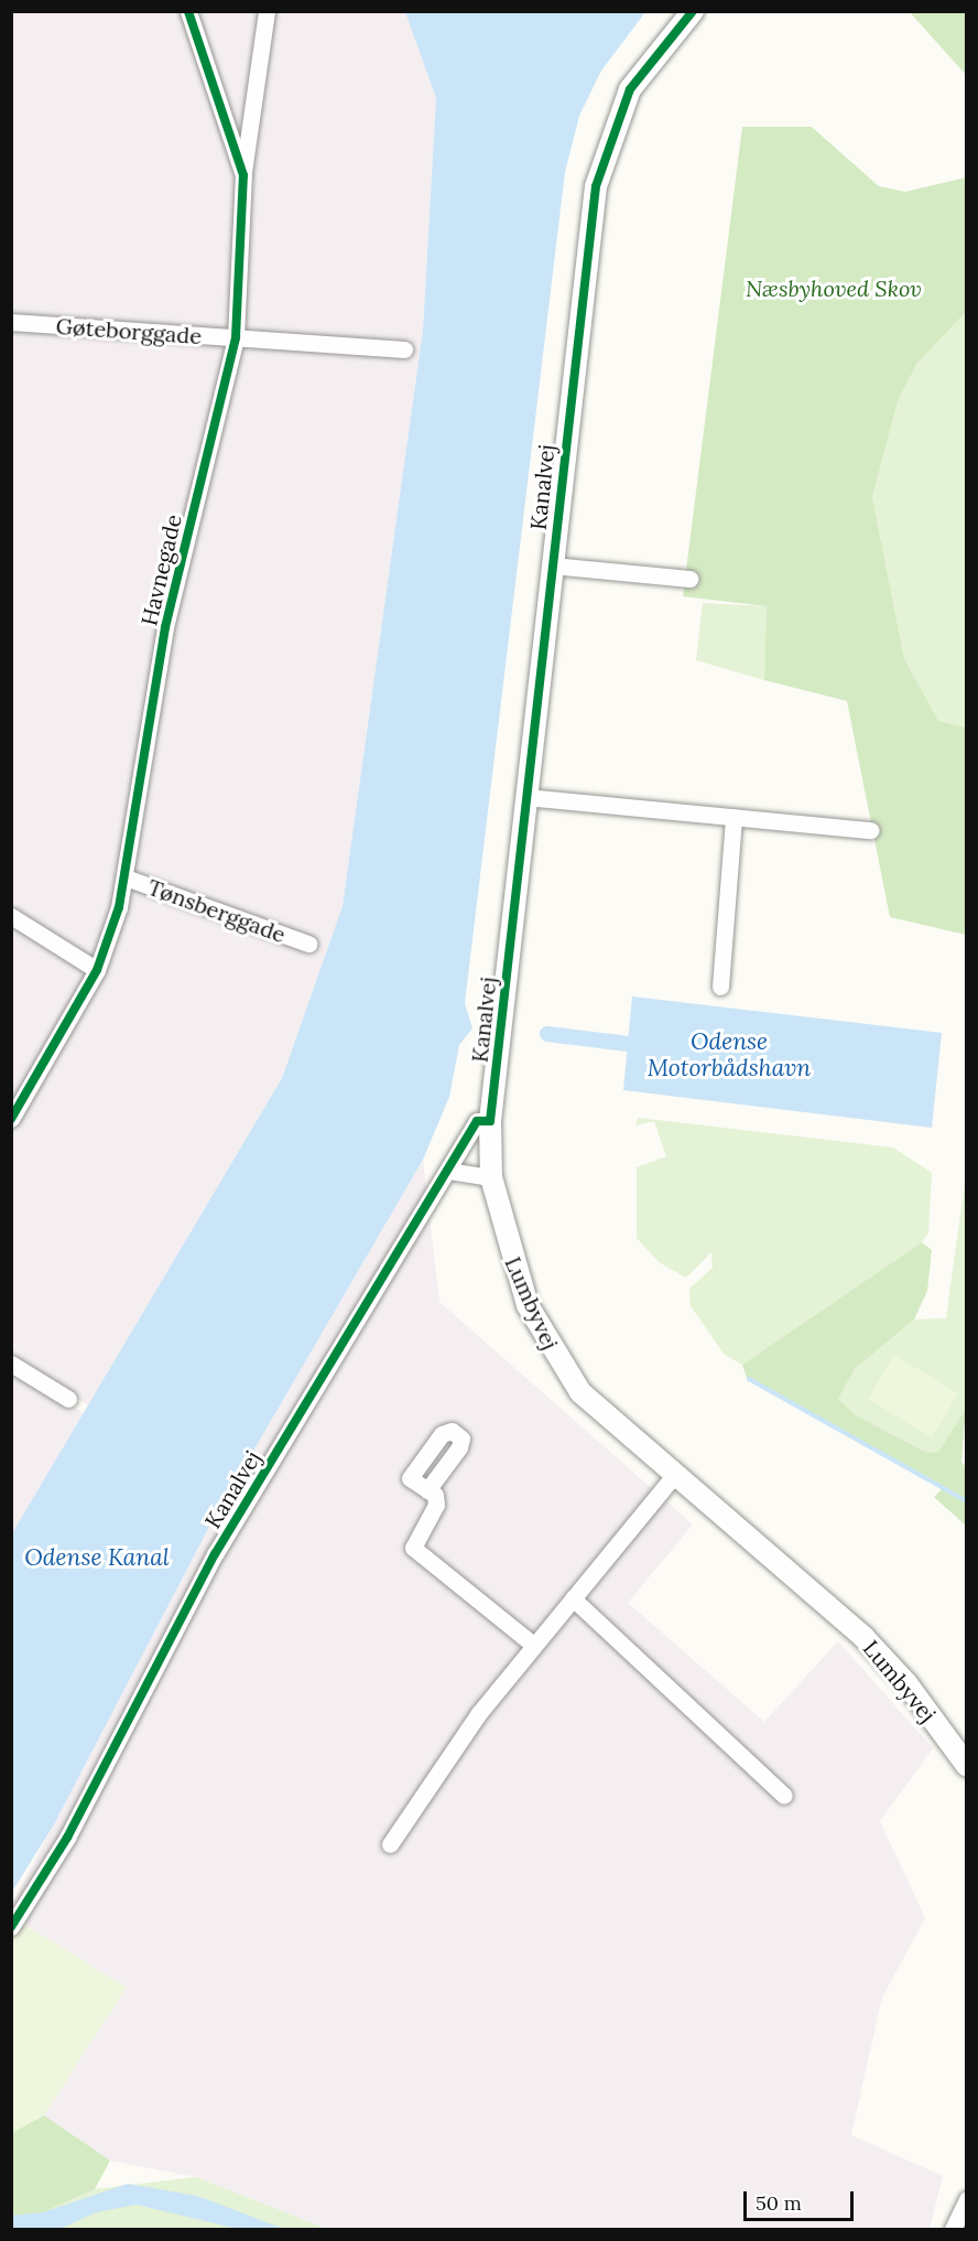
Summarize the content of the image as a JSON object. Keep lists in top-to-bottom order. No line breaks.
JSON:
{"streets":{"street":["Gøteborggade","Kanalvej","Havnegade","Tønsberggade","Lumbyvej"]},"crossings":[["Gøteborggade","Havnegade"],["Kanalvej","Lumbyvej"],["Havnegade","Tønsberggade"]],"water":["Odense Motorbådshavn","Odense Kanal"],"parks":["Næsbyhoved Skov"],"scale_bar":"50 m"}
